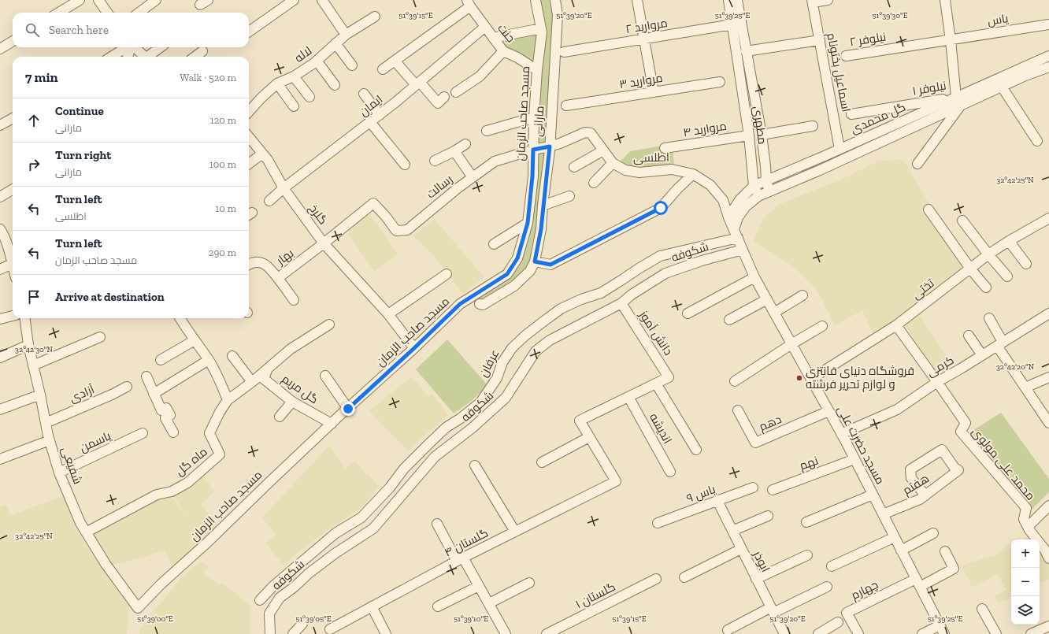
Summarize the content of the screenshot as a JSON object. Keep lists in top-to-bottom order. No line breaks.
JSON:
{"streets":{"street":["یاس","مروارید ۲","جنت","نیلوفر ۲","لاله","اسماعیل بختونام","مروارید ۳","نیلوفر ۱","ایمان","مسجد صاحب الزمان","گل محمدی","مارانی","مطهری","مروارید ۴","اطلسی","رسالت","گلرخ","شکوفه","بهار","تختی","دانش آموز","عرفان","کرمی","گل مریم","آزادی","دهم","اندیشه","یاسمن","مسجد حضرت علی","ماه گل","نهم","محمد علی مولوی","شفیعی","هفتم","یاس ۹","گلستان ۴","ابوذر","چهارم","گلستان ۱"]},"crossings":[["یاس","نیلوفر ۲"],["مروارید ۲","مطهری"],["جنت","ایمان"],["جنت","مسجد صاحب الزمان"],["اسماعیل بختونام","گل محمدی"],["نیلوفر ۱","گل محمدی"],["ایمان","گلرخ"],["مسجد صاحب الزمان","رسالت"],["مسجد صاحب الزمان","گلرخ"],["مسجد صاحب الزمان","گل مریم"],["مسجد صاحب الزمان","شفیعی"],["گل محمدی","مطهری"],["گل محمدی","اطلسی"],["گل محمدی","عرفان"],["گل محمدی","مسجد حضرت علی"],["مطهری","مروارید ۴"],["اطلسی","مسجد حضرت علی"],["رسالت","بهار"],["گلرخ","بهار"],["شکوفه","دانش آموز"],["شکوفه","مسجد حضرت علی"],["تختی","مسجد حضرت علی"],["تختی","محمد علی مولوی"],["عرفان","مسجد حضرت علی"],["کرمی","مسجد حضرت علی"],["کرمی","محمد علی مولوی"],["آزادی","شفیعی"],["دهم","مسجد حضرت علی"],["یاسمن","شفیعی"],["مسجد حضرت علی","نهم"],["مسجد حضرت علی","هفتم"],["مسجد حضرت علی","چهارم"],["ماه گل","شفیعی"],["یاس ۹","ابوذر"]],"places":["فروشگاه دنیای فانتزی و لوازم تحریر فرشته"],"page":{"search":"Search here","heading":["7 min","Walk · 520 m"],"list":[["Continue","مارانی","120 m"],["Turn right","مارانی","100 m"],["Turn left","اطلسی","10 m"],["Turn left","مسجد صاحب الزمان","290 m"],"Arrive at destination"],"map_buttons":["+","−"]},"coordinates":["51°39'30\"E","51°39'15\"E","51°39'20\"E","51°39'25\"E","32°42'25\"N","32°42'30\"N","32°42'20\"N","51°39'00\"E","51°39'05\"E","51°39'10\"E"]}
